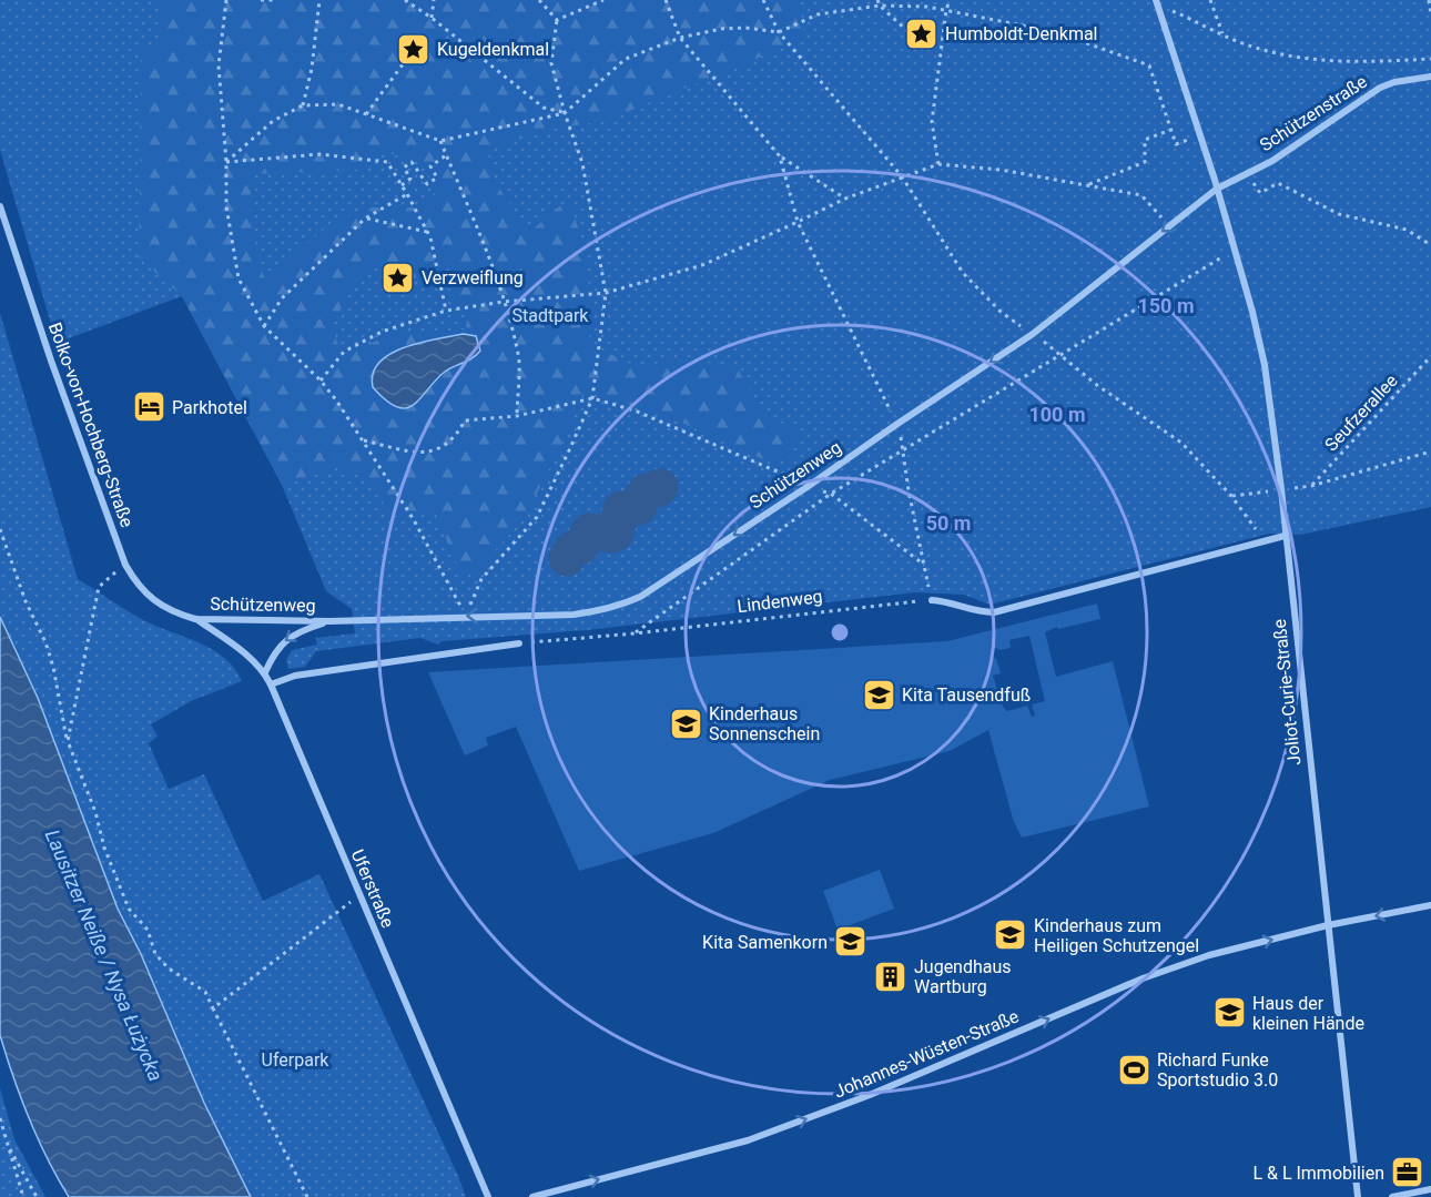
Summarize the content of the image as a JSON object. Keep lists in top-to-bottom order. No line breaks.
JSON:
{"streets":{"street":["Schützenstraße","Bolko-von-Hochberg-Straße","Schützenweg","Joliot-Curie-Straße","Uferstraße","Johannes-Wüsten-Straße"],"path":["Seufzerallee","Lindenweg"]},"crossings":[["Schützenstraße","Schützenweg"],["Schützenstraße","Joliot-Curie-Straße"],["Bolko-von-Hochberg-Straße","Schützenweg"],["Bolko-von-Hochberg-Straße","Uferstraße"],["Schützenweg","Joliot-Curie-Straße"],["Schützenweg","Uferstraße"],["Joliot-Curie-Straße","Johannes-Wüsten-Straße"]],"one_way":["Schützenweg"],"water":["Lausitzer Neiße / Nysa Łużycka"],"parks":["Stadtpark","Uferpark"],"places":{"place":["Humboldt-Denkmal","Kugeldenkmal","Verzweiflung"],"hotel":["Parkhotel"],"school or university":["Kita Tausendfuß","Kinderhaus Sonnenschein","Kinderhaus zum Heiligen Schutzengel","Kita Samenkorn","Haus der kleinen Hände"],"building":["Jugendhaus Wartburg"],"sports":["Richard Funke Sportstudio 3.0"],"office":["L & L Immobilien"]},"rings":["150 m","100 m","50 m"]}
